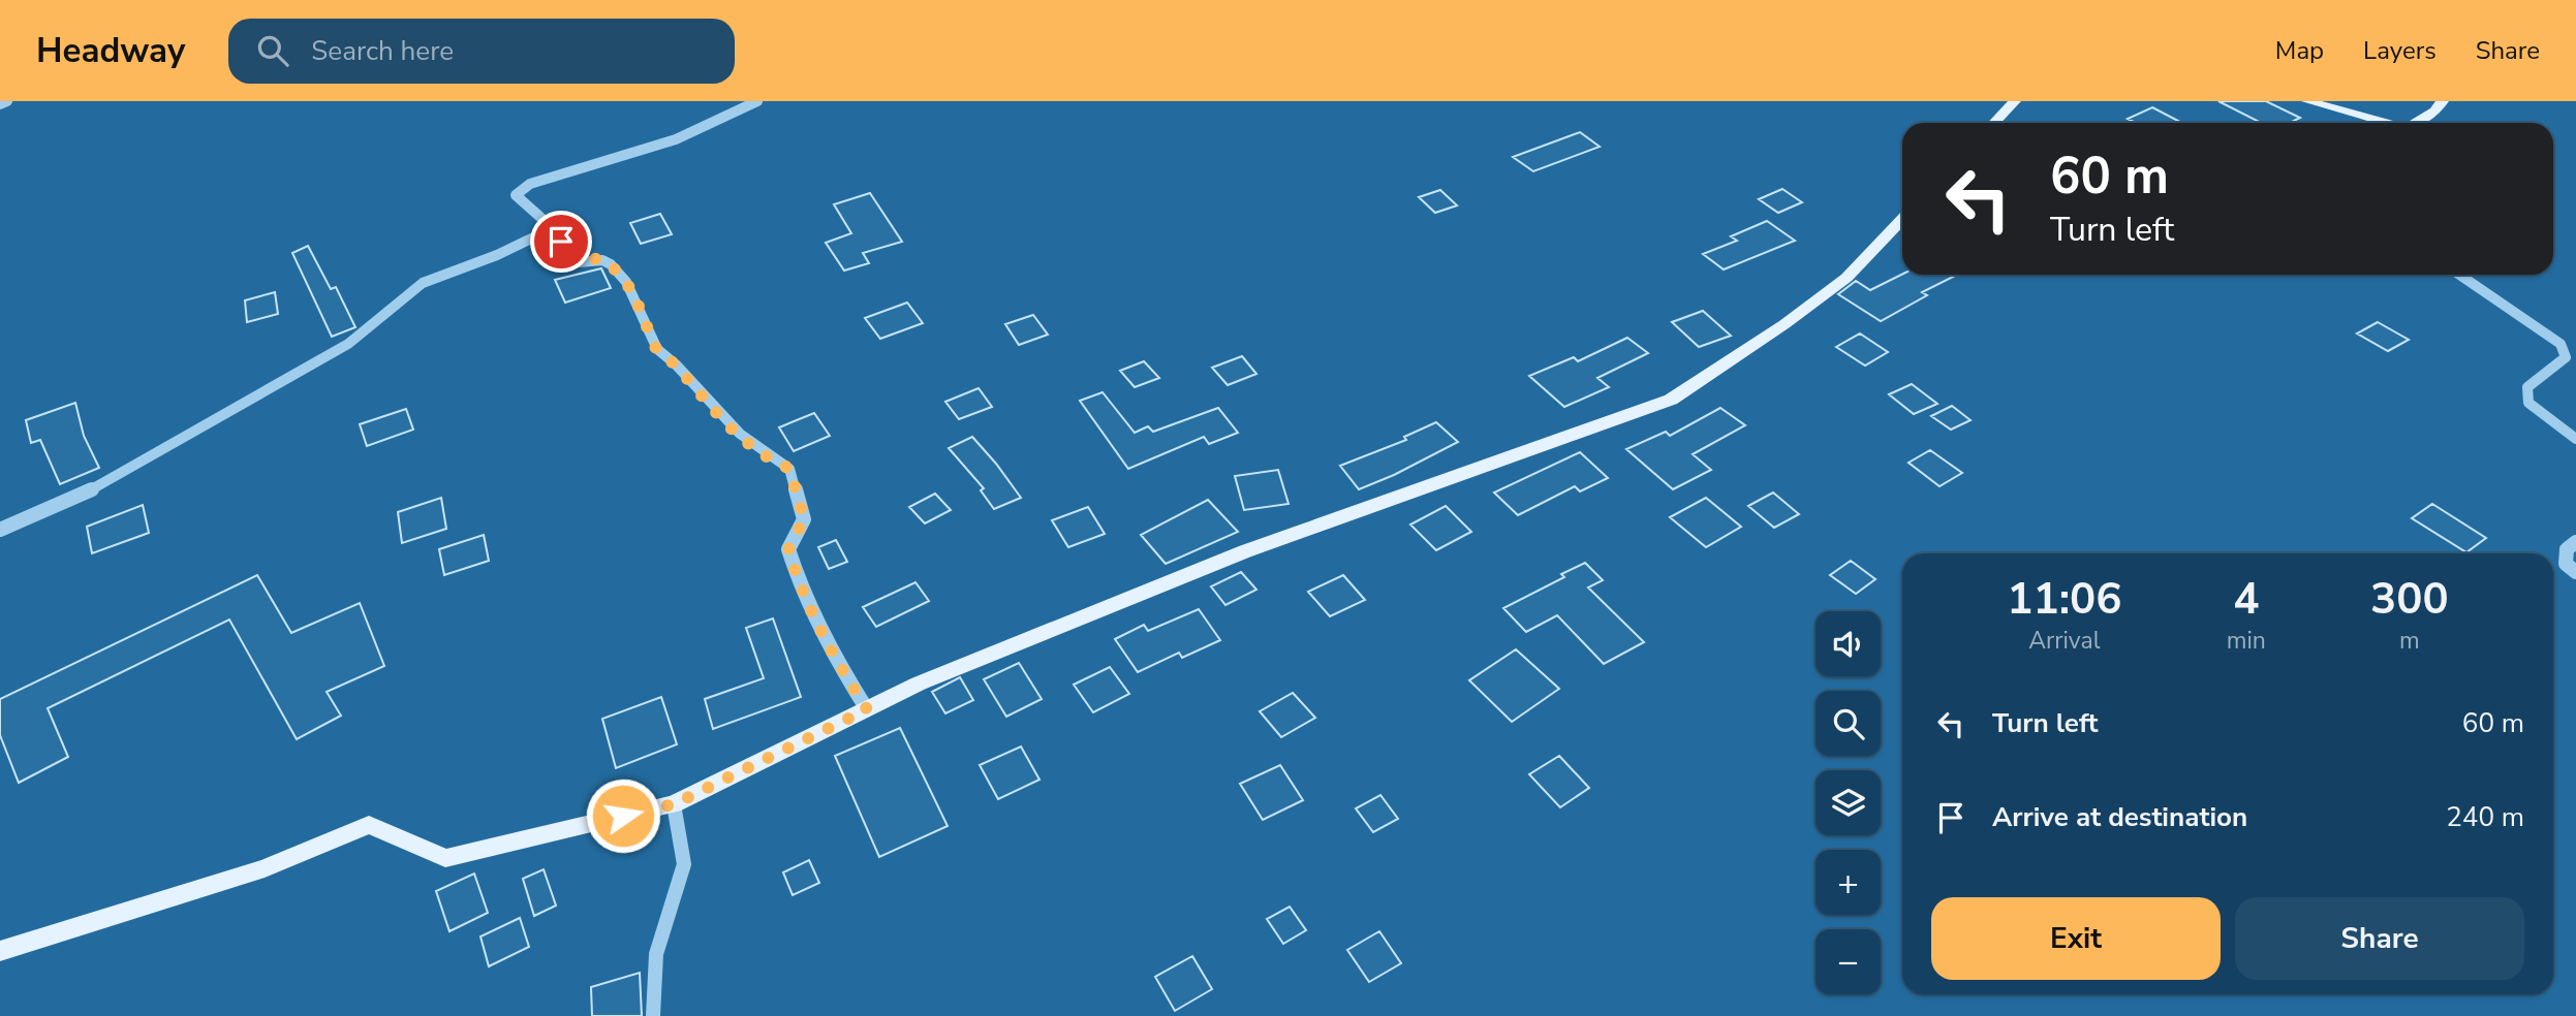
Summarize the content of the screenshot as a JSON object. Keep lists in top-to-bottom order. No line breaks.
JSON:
{"page":{"header":"Headway","search":"Search here","nav":["Map","Layers","Share"],"turn":["60 m","Turn left"],"eta":["11:06","Arrival","4","min","300","m"],"map_buttons":["+","−"],"list":[{"name":"Turn left","value":"60 m"},{"name":"Arrive at destination","value":"240 m"}],"buttons":["Exit","Share"]}}
